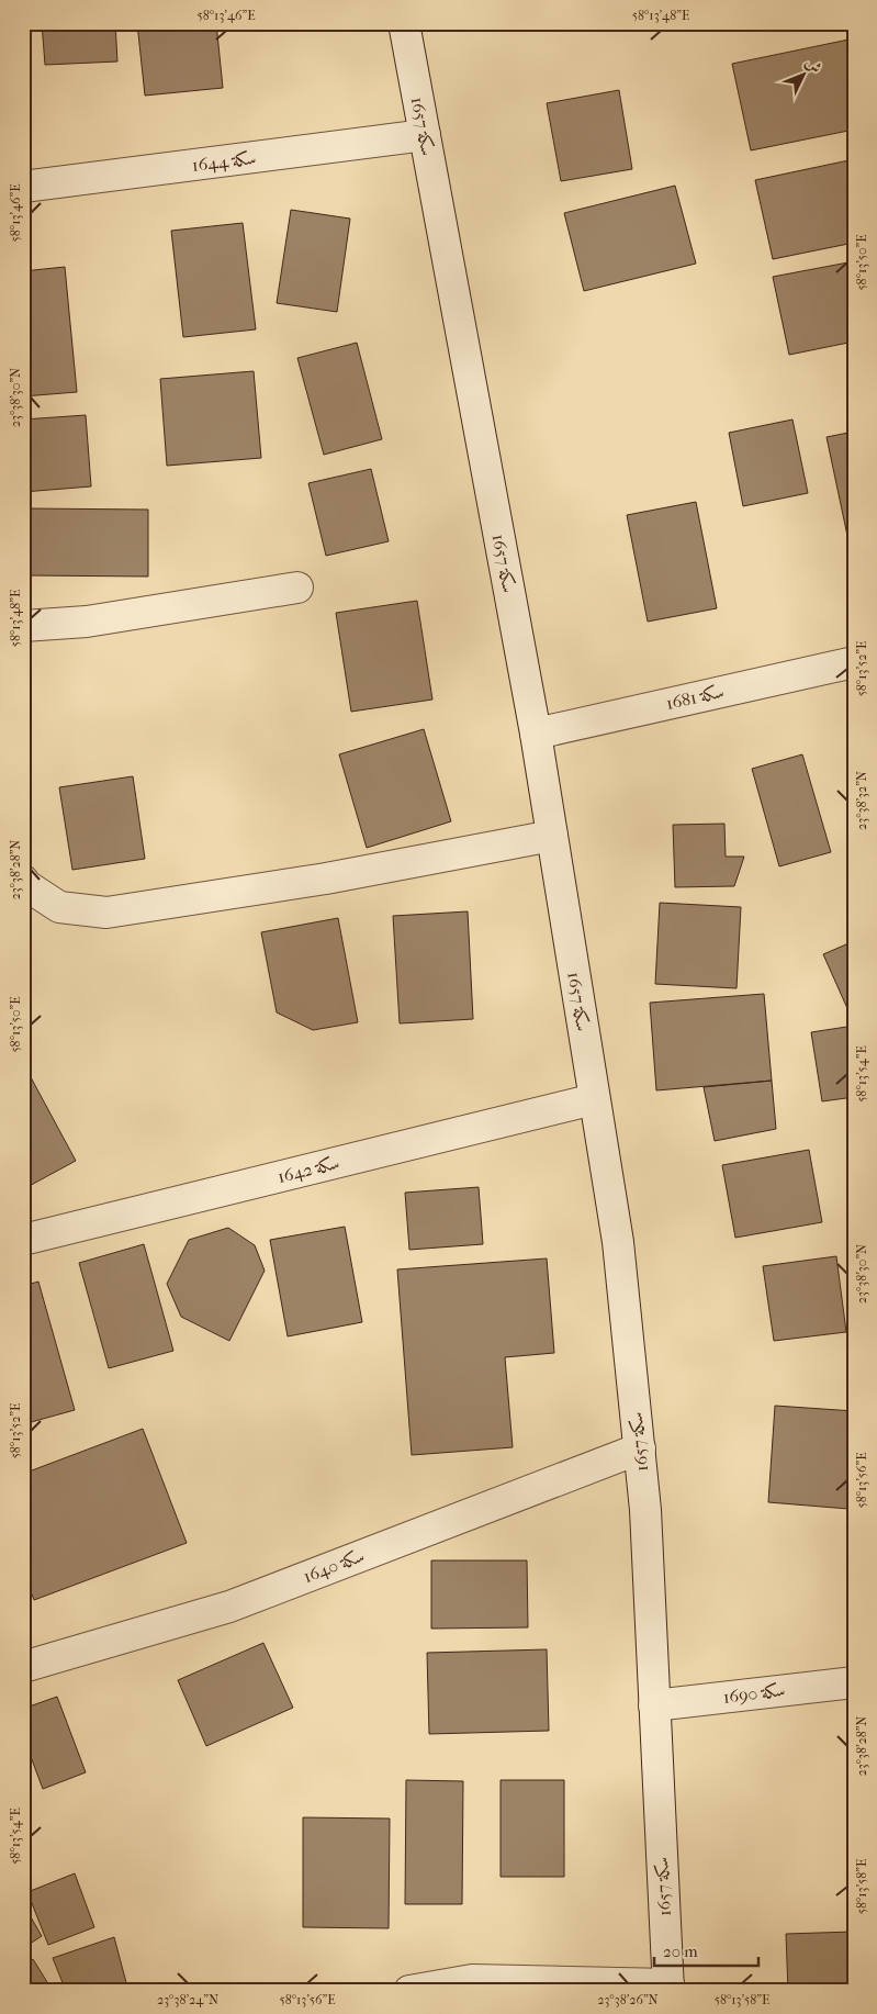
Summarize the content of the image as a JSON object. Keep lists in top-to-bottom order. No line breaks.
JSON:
{"streets":{"street":["سكة 1657","سكة 1644","سكة 1681","سكة 1642","سكة 1640","سكة 1690"]},"crossings":[["سكة 1657","سكة 1644"],["سكة 1657","سكة 1681"],["سكة 1657","سكة 1642"],["سكة 1657","سكة 1640"],["سكة 1657","سكة 1690"]],"scale_bar":"20 m","north":"top right","coordinates":["58°13'46\"E","58°13'48\"E","58°13'50\"E","23°38'30\"N","58°13'52\"E","23°38'32\"N","23°38'28\"N","58°13'54\"E","58°13'56\"E","58°13'58\"E","23°38'24\"N","23°38'26\"N"]}
